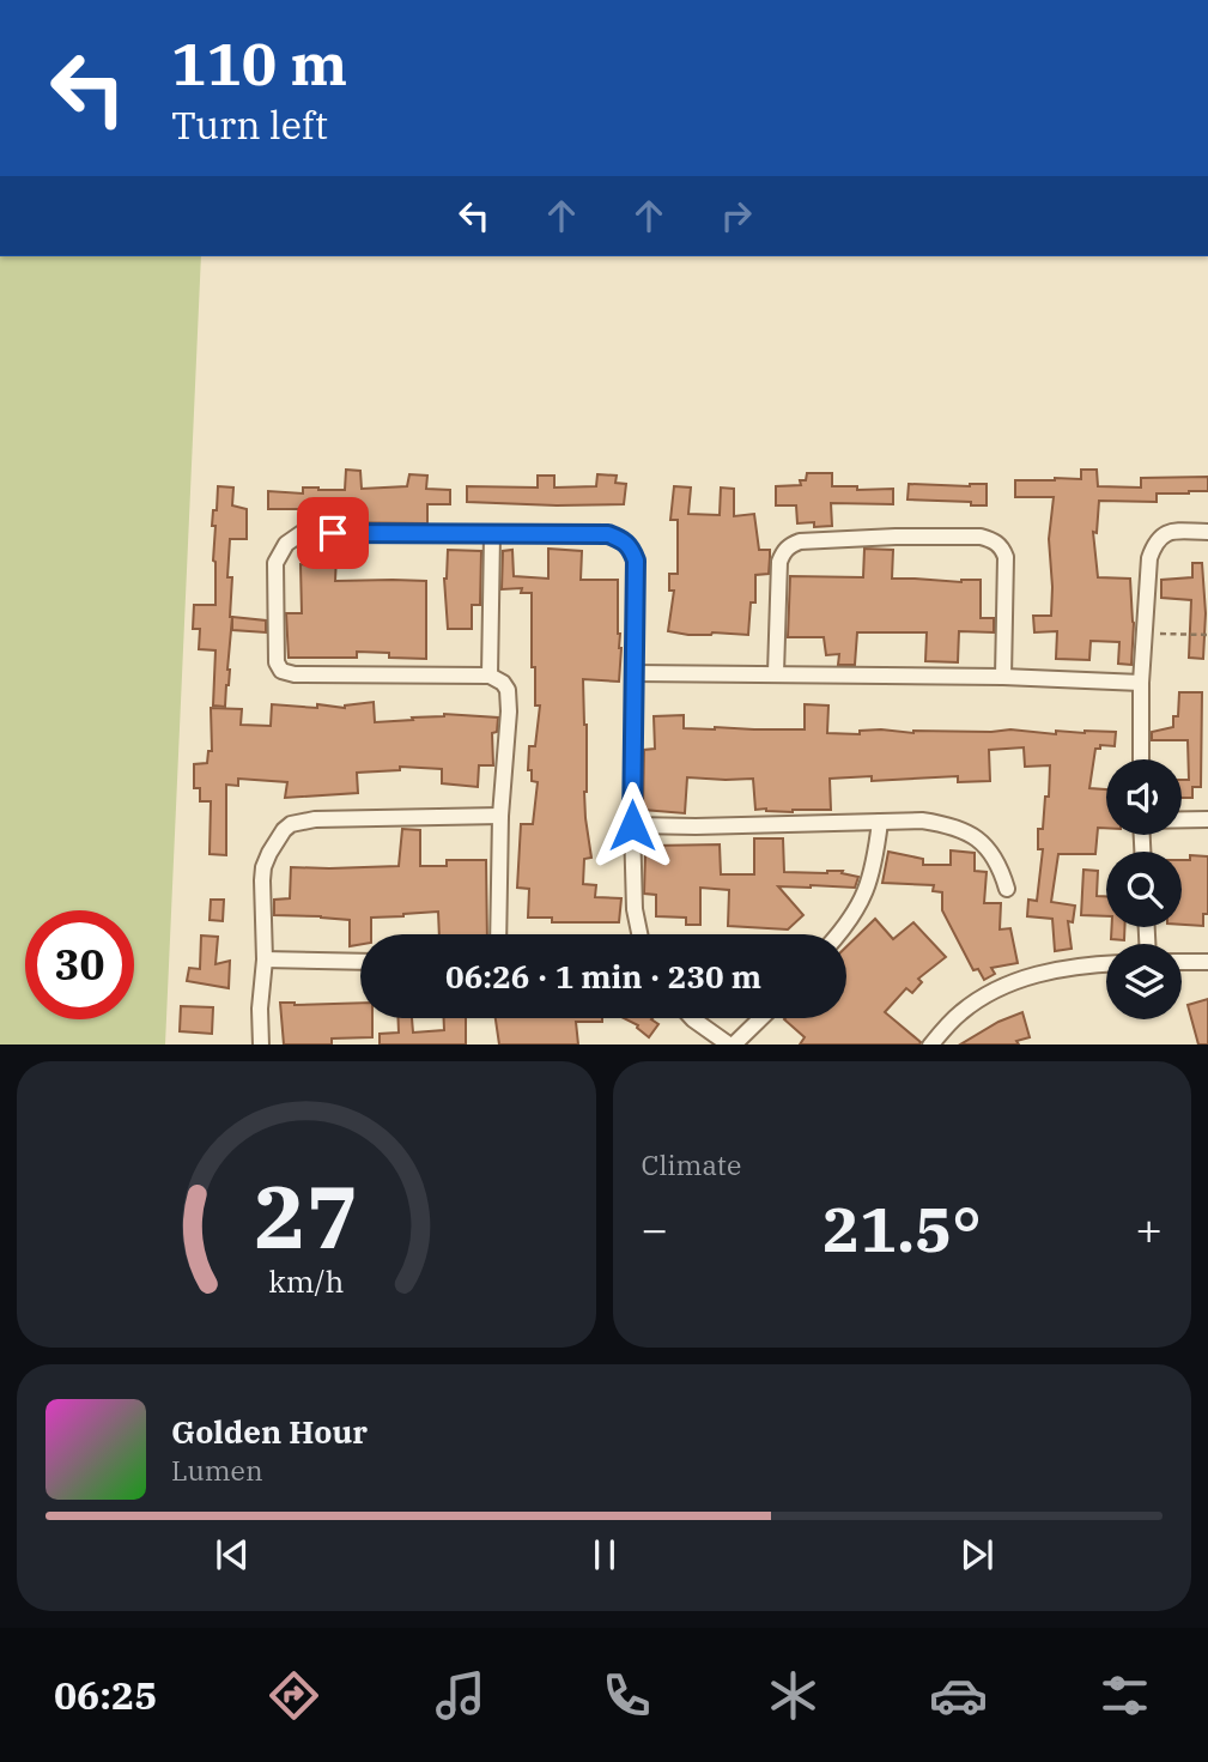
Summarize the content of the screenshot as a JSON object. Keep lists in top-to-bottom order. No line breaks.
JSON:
{"page":{"turn":["110 m","Turn left"],"limit":"30","trip":"06:26 · 1 min · 230 m","tile":"Climate","heat":["−","21.5°","+"],"song":["Golden Hour","Lumen"],"tabs":"06:25","gauge":["27","km/h"]}}
